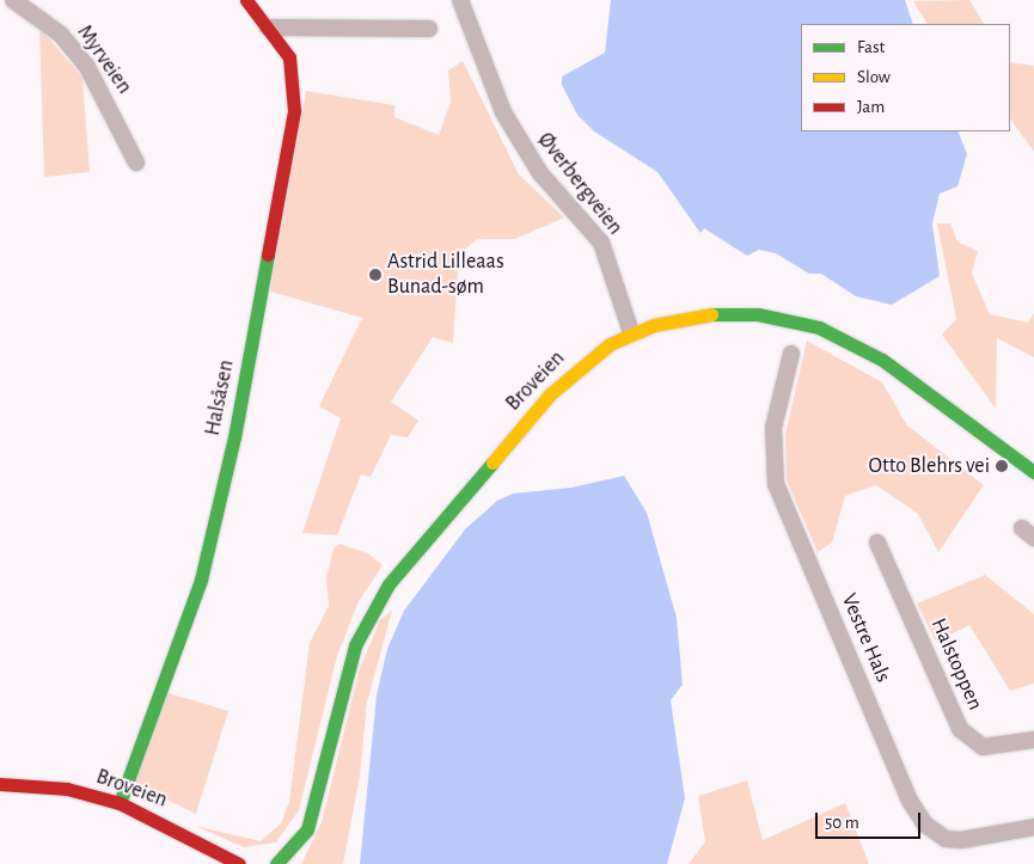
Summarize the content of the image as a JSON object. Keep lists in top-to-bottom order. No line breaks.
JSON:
{"streets":{"street":["Myrveien","Øverbergveien","Broveien","Halsåsen","Vestre Hals","Halstoppen"]},"crossings":[["Øverbergveien","Broveien"],["Broveien","Halsåsen"]],"places":["Astrid Lilleaas Bunad-søm","Otto Blehrs vei"],"legend":["Fast","Slow","Jam"],"scale_bar":"50 m"}
